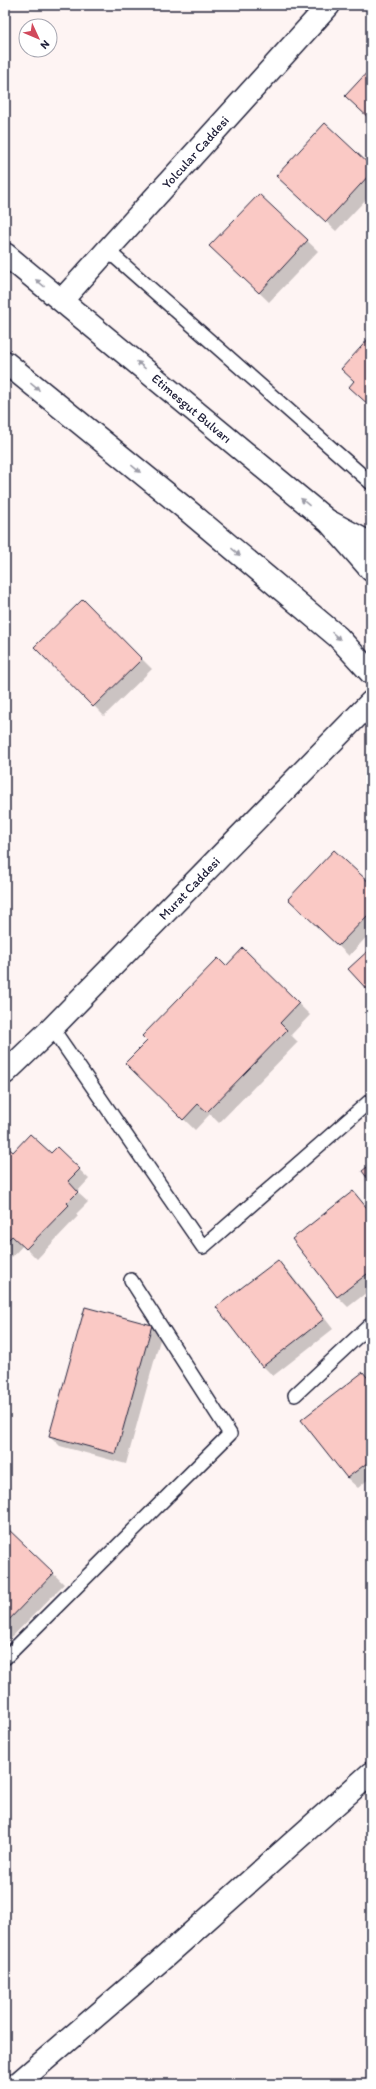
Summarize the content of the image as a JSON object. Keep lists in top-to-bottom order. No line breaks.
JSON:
{"streets":{"street":["Yolcular Caddesi","Etimesgut Bulvarı","Murat Caddesi"]},"crossings":[["Yolcular Caddesi","Etimesgut Bulvarı"]],"north":"bottom right"}
